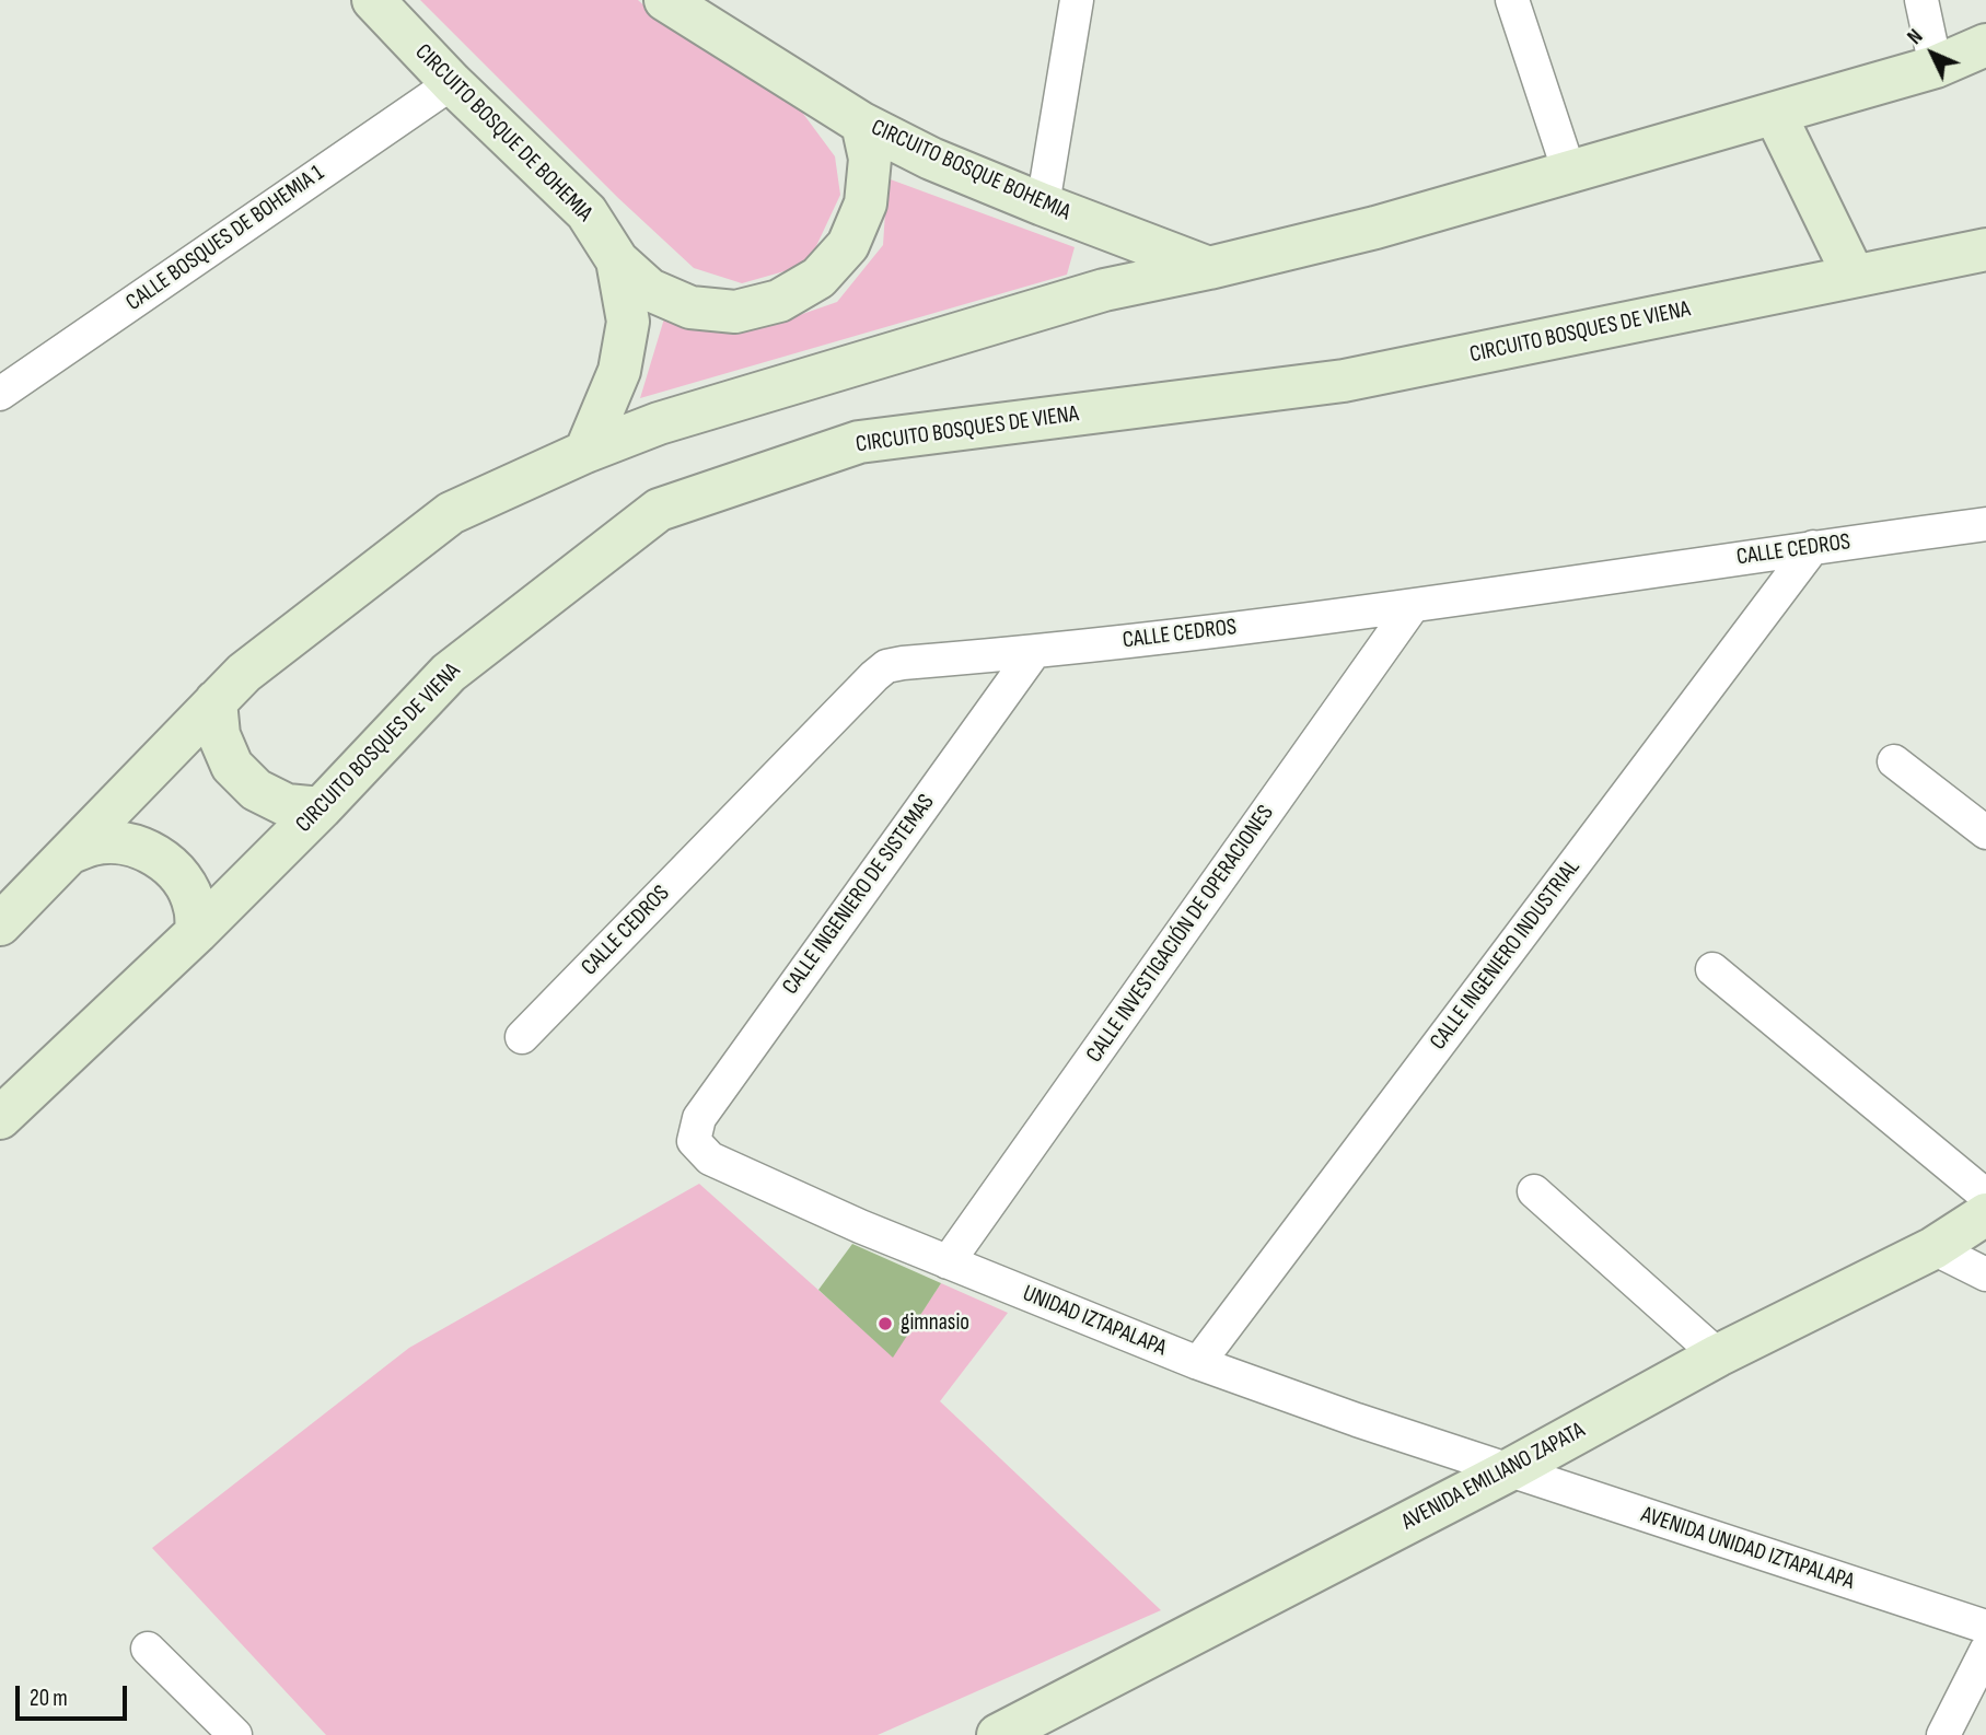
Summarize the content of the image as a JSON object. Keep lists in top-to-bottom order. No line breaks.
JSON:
{"streets":{"main road":["CIRCUITO BOSQUE DE BOHEMIA","CIRCUITO BOSQUE BOHEMIA","CIRCUITO BOSQUES DE VIENA","AVENIDA EMILIANO ZAPATA"],"street":["CALLE BOSQUES DE BOHEMIA 1","CALLE CEDROS","CALLE INGENIERO DE SISTEMAS","CALLE INVESTIGACIÓN DE OPERACIONES","CALLE INGENIERO INDUSTRIAL","UNIDAD IZTAPALAPA","AVENIDA UNIDAD IZTAPALAPA"]},"crossings":[["CIRCUITO BOSQUE DE BOHEMIA","CALLE BOSQUES DE BOHEMIA 1"],["CALLE CEDROS","CALLE INGENIERO DE SISTEMAS"],["CALLE CEDROS","CALLE INVESTIGACIÓN DE OPERACIONES"],["CALLE CEDROS","CALLE INGENIERO INDUSTRIAL"],["CALLE INGENIERO DE SISTEMAS","UNIDAD IZTAPALAPA"],["CALLE INVESTIGACIÓN DE OPERACIONES","UNIDAD IZTAPALAPA"],["CALLE INGENIERO INDUSTRIAL","UNIDAD IZTAPALAPA"],["UNIDAD IZTAPALAPA","AVENIDA EMILIANO ZAPATA"],["UNIDAD IZTAPALAPA","AVENIDA UNIDAD IZTAPALAPA"],["AVENIDA EMILIANO ZAPATA","AVENIDA UNIDAD IZTAPALAPA"]],"places":["gimnasio"],"scale_bar":"20 m","north":"top left"}
